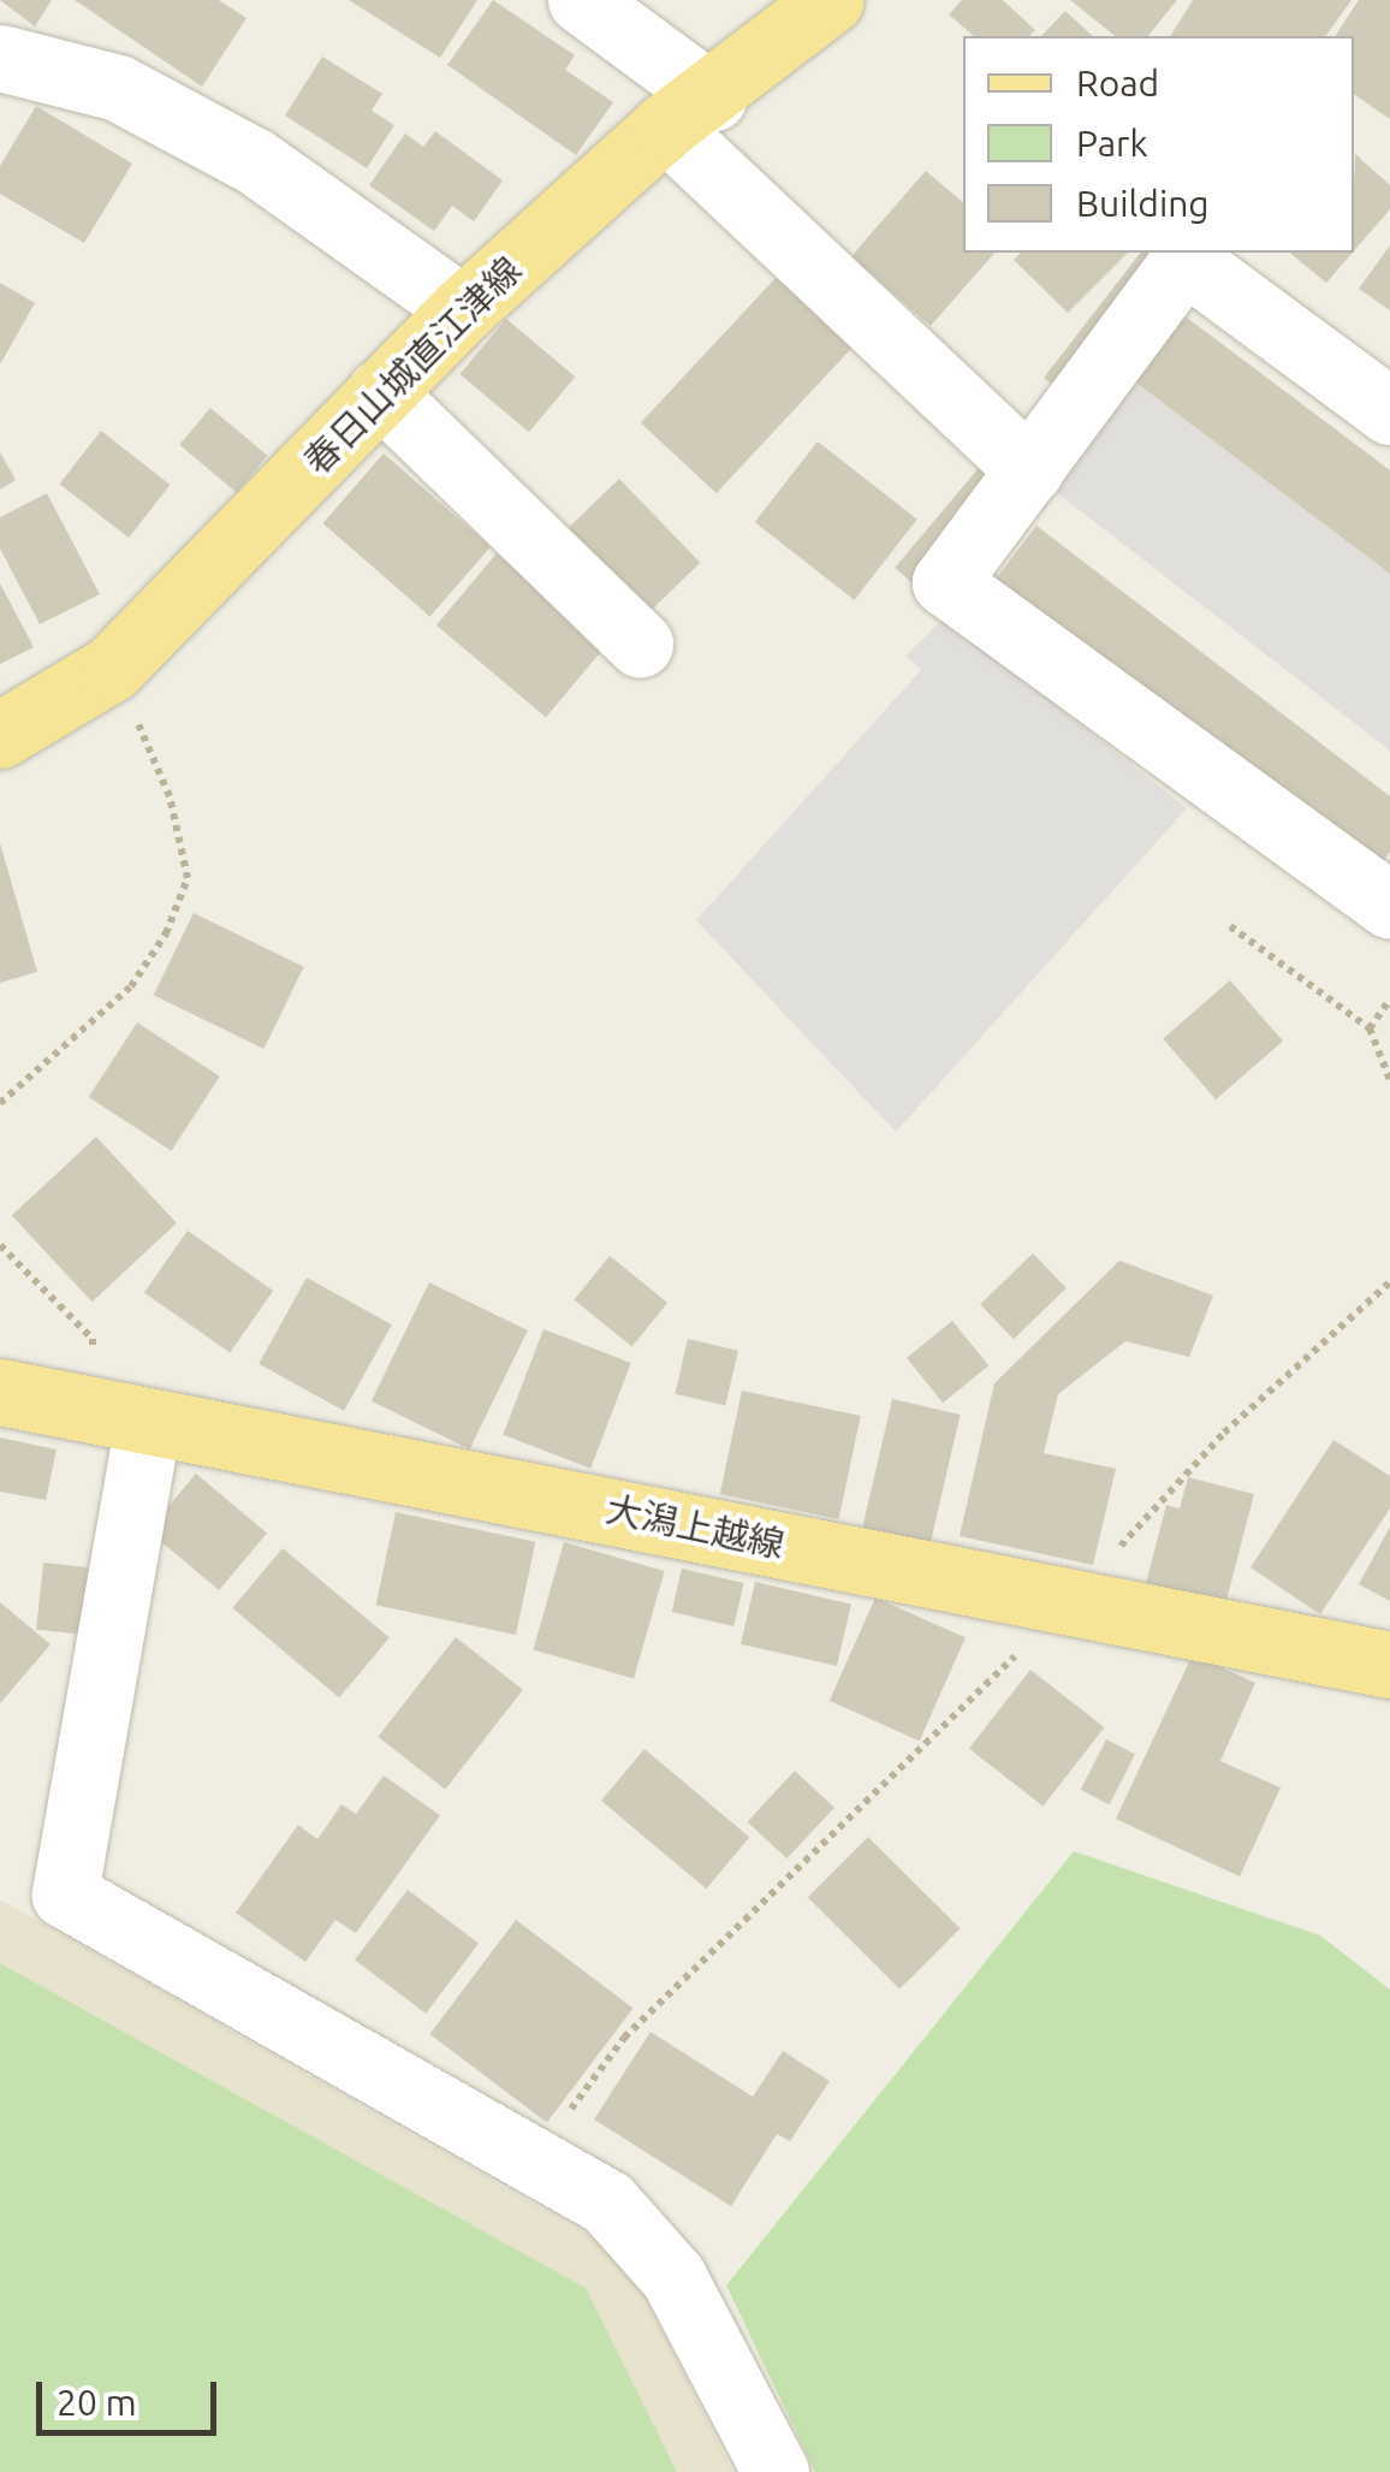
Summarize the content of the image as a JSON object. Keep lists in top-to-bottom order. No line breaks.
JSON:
{"streets":{"main road":["春日山城直江津線","大潟上越線"]},"legend":["Road","Park","Building"],"scale_bar":"20 m"}
